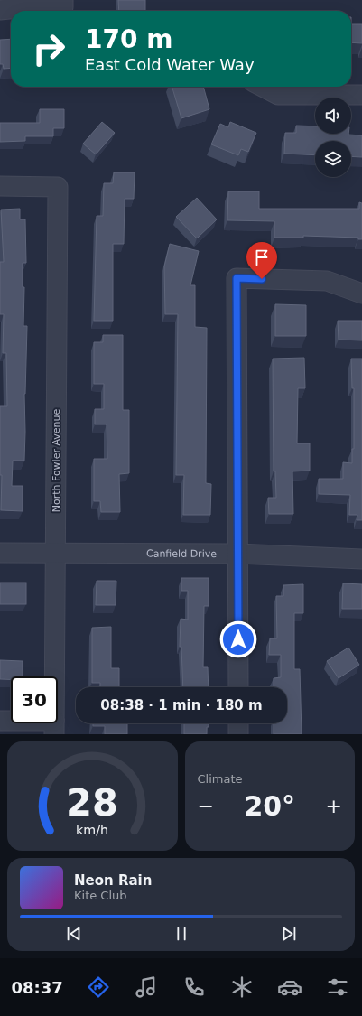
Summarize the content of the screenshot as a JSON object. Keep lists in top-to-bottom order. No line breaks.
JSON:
{"streets":{"street":["North Fowler Avenue","Canfield Drive"]},"crossings":[["North Fowler Avenue","Canfield Drive"]],"page":{"turn":["170 m","East Cold Water Way"],"limit":"30","trip":"08:38 · 1 min · 180 m","tile":"Climate","heat":["−","20°","+"],"song":["Neon Rain","Kite Club"],"tabs":"08:37","gauge":["28","km/h"]}}
